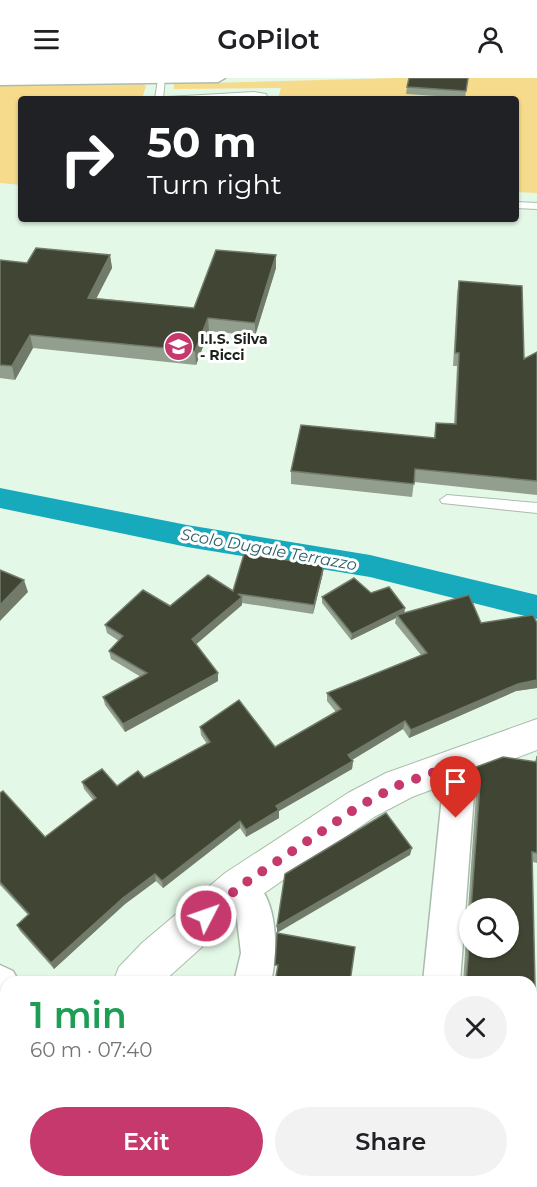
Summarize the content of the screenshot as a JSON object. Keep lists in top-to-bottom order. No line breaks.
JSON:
{"water":["Scolo Dugale Terrazzo"],"places":{"school or university":["I.I.S. Silva - Ricci"]},"page":{"header":"GoPilot","turn":["50 m","Turn right"],"heading":["1 min","60 m · 07:40"],"buttons":["Exit","Share"]}}
